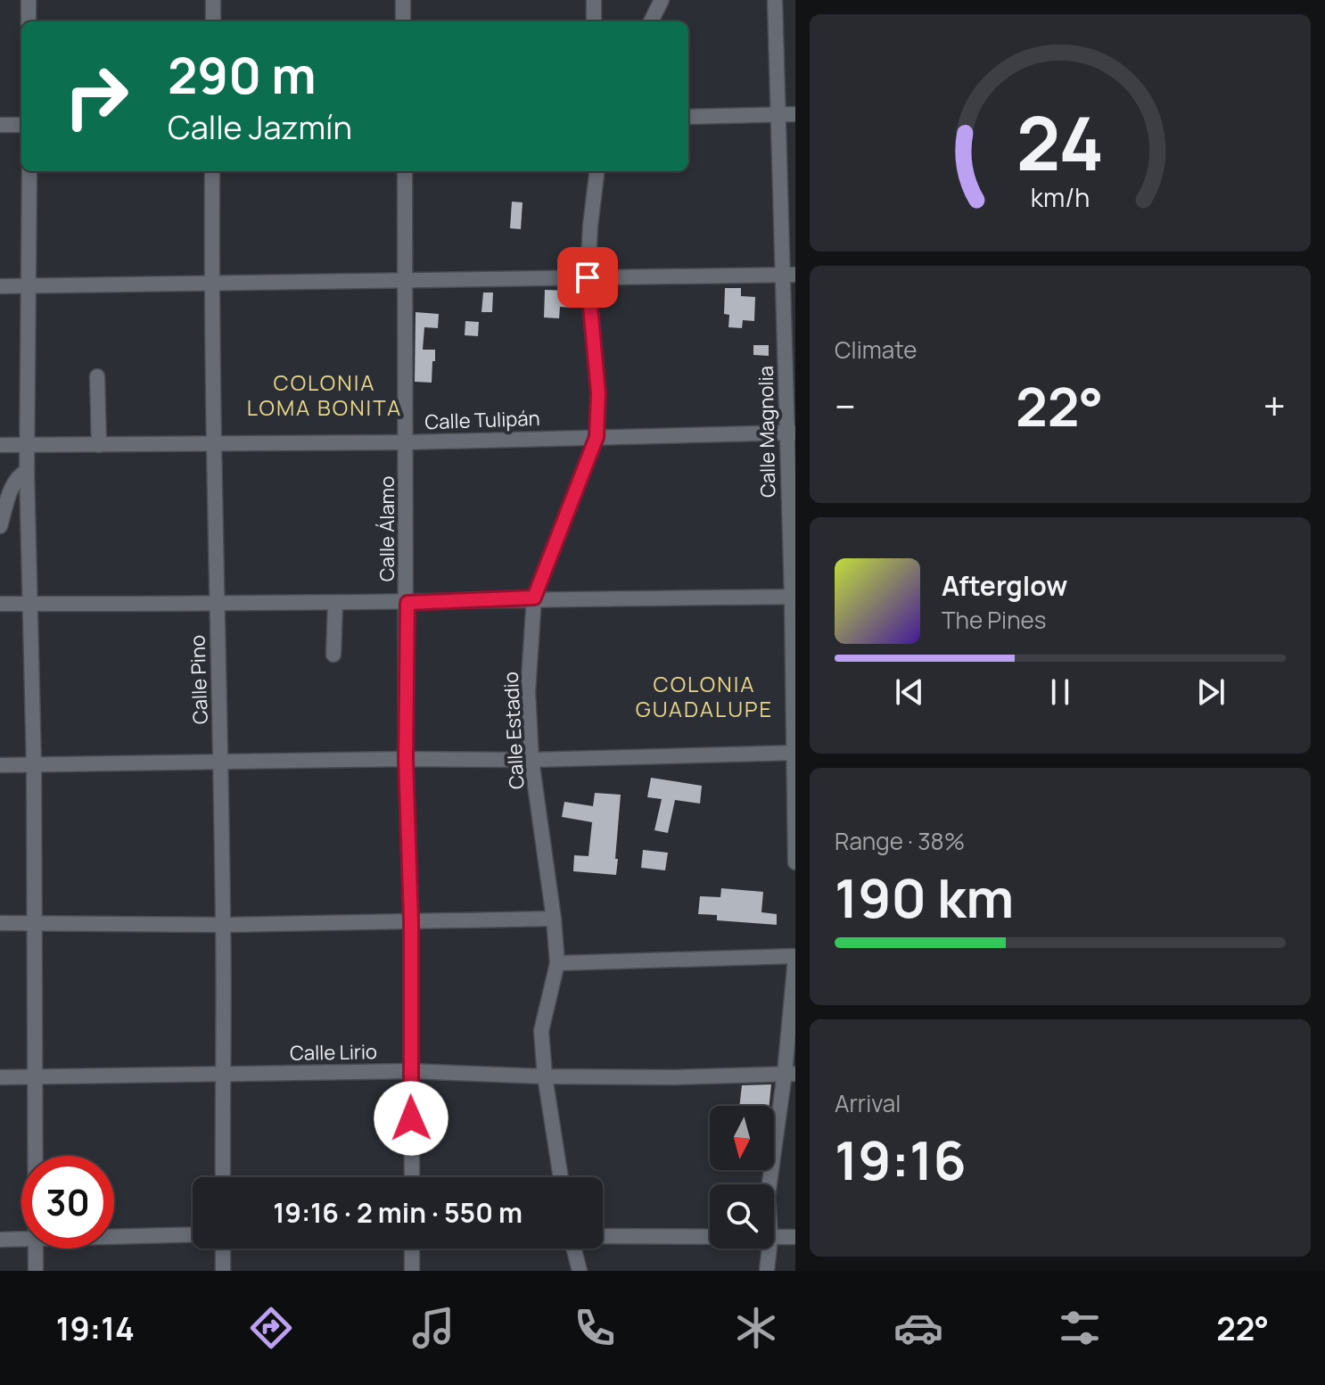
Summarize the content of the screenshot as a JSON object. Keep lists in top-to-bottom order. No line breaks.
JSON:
{"streets":{"street":["Calle Tulipán","Calle Magnolia","Calle Álamo","Calle Pino","Calle Estadio","Calle Lirio"]},"crossings":[["Calle Tulipán","Calle Magnolia"],["Calle Tulipán","Calle Álamo"],["Calle Tulipán","Calle Pino"],["Calle Tulipán","Calle Estadio"],["Calle Álamo","Calle Lirio"],["Calle Pino","Calle Lirio"],["Calle Estadio","Calle Lirio"]],"districts":["COLONIA LOMA BONITA","COLONIA GUADALUPE"],"north":"bottom","page":{"turn":["290 m","Calle Jazmín"],"tile":["Climate",["Range · 38%","190 km"],["Arrival","19:16"]],"heat":["−","22°","+"],"song":["Afterglow","The Pines"],"limit":"30","trip":"19:16 · 2 min · 550 m","tabs":["19:14","22°"],"gauge":["24","km/h"]}}
